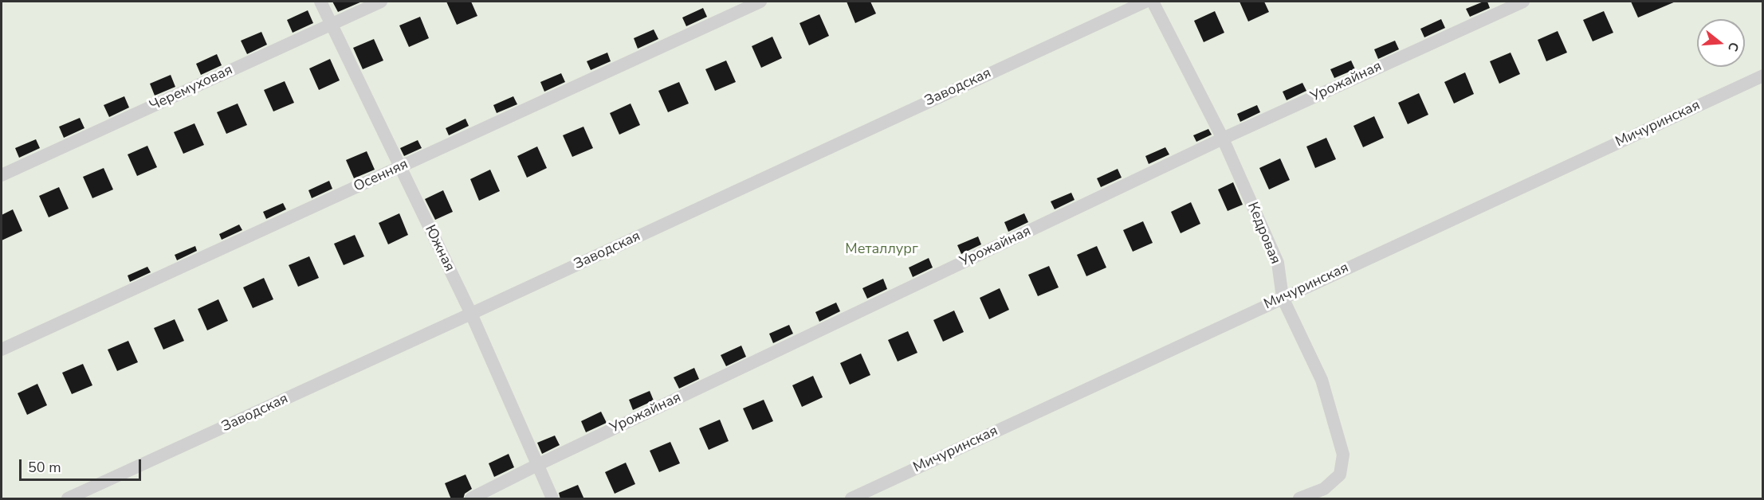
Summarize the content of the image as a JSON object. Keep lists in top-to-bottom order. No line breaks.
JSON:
{"streets":{"street":["Урожайная","Заводская","Черемуховая","Мичуринская","Осенняя","Кедровая","Южная"]},"crossings":[["Урожайная","Кедровая"],["Урожайная","Южная"],["Заводская","Южная"],["Черемуховая","Южная"],["Мичуринская","Кедровая"],["Осенняя","Южная"]],"parks":["Металлург"],"scale_bar":"50 m","north":"right"}
